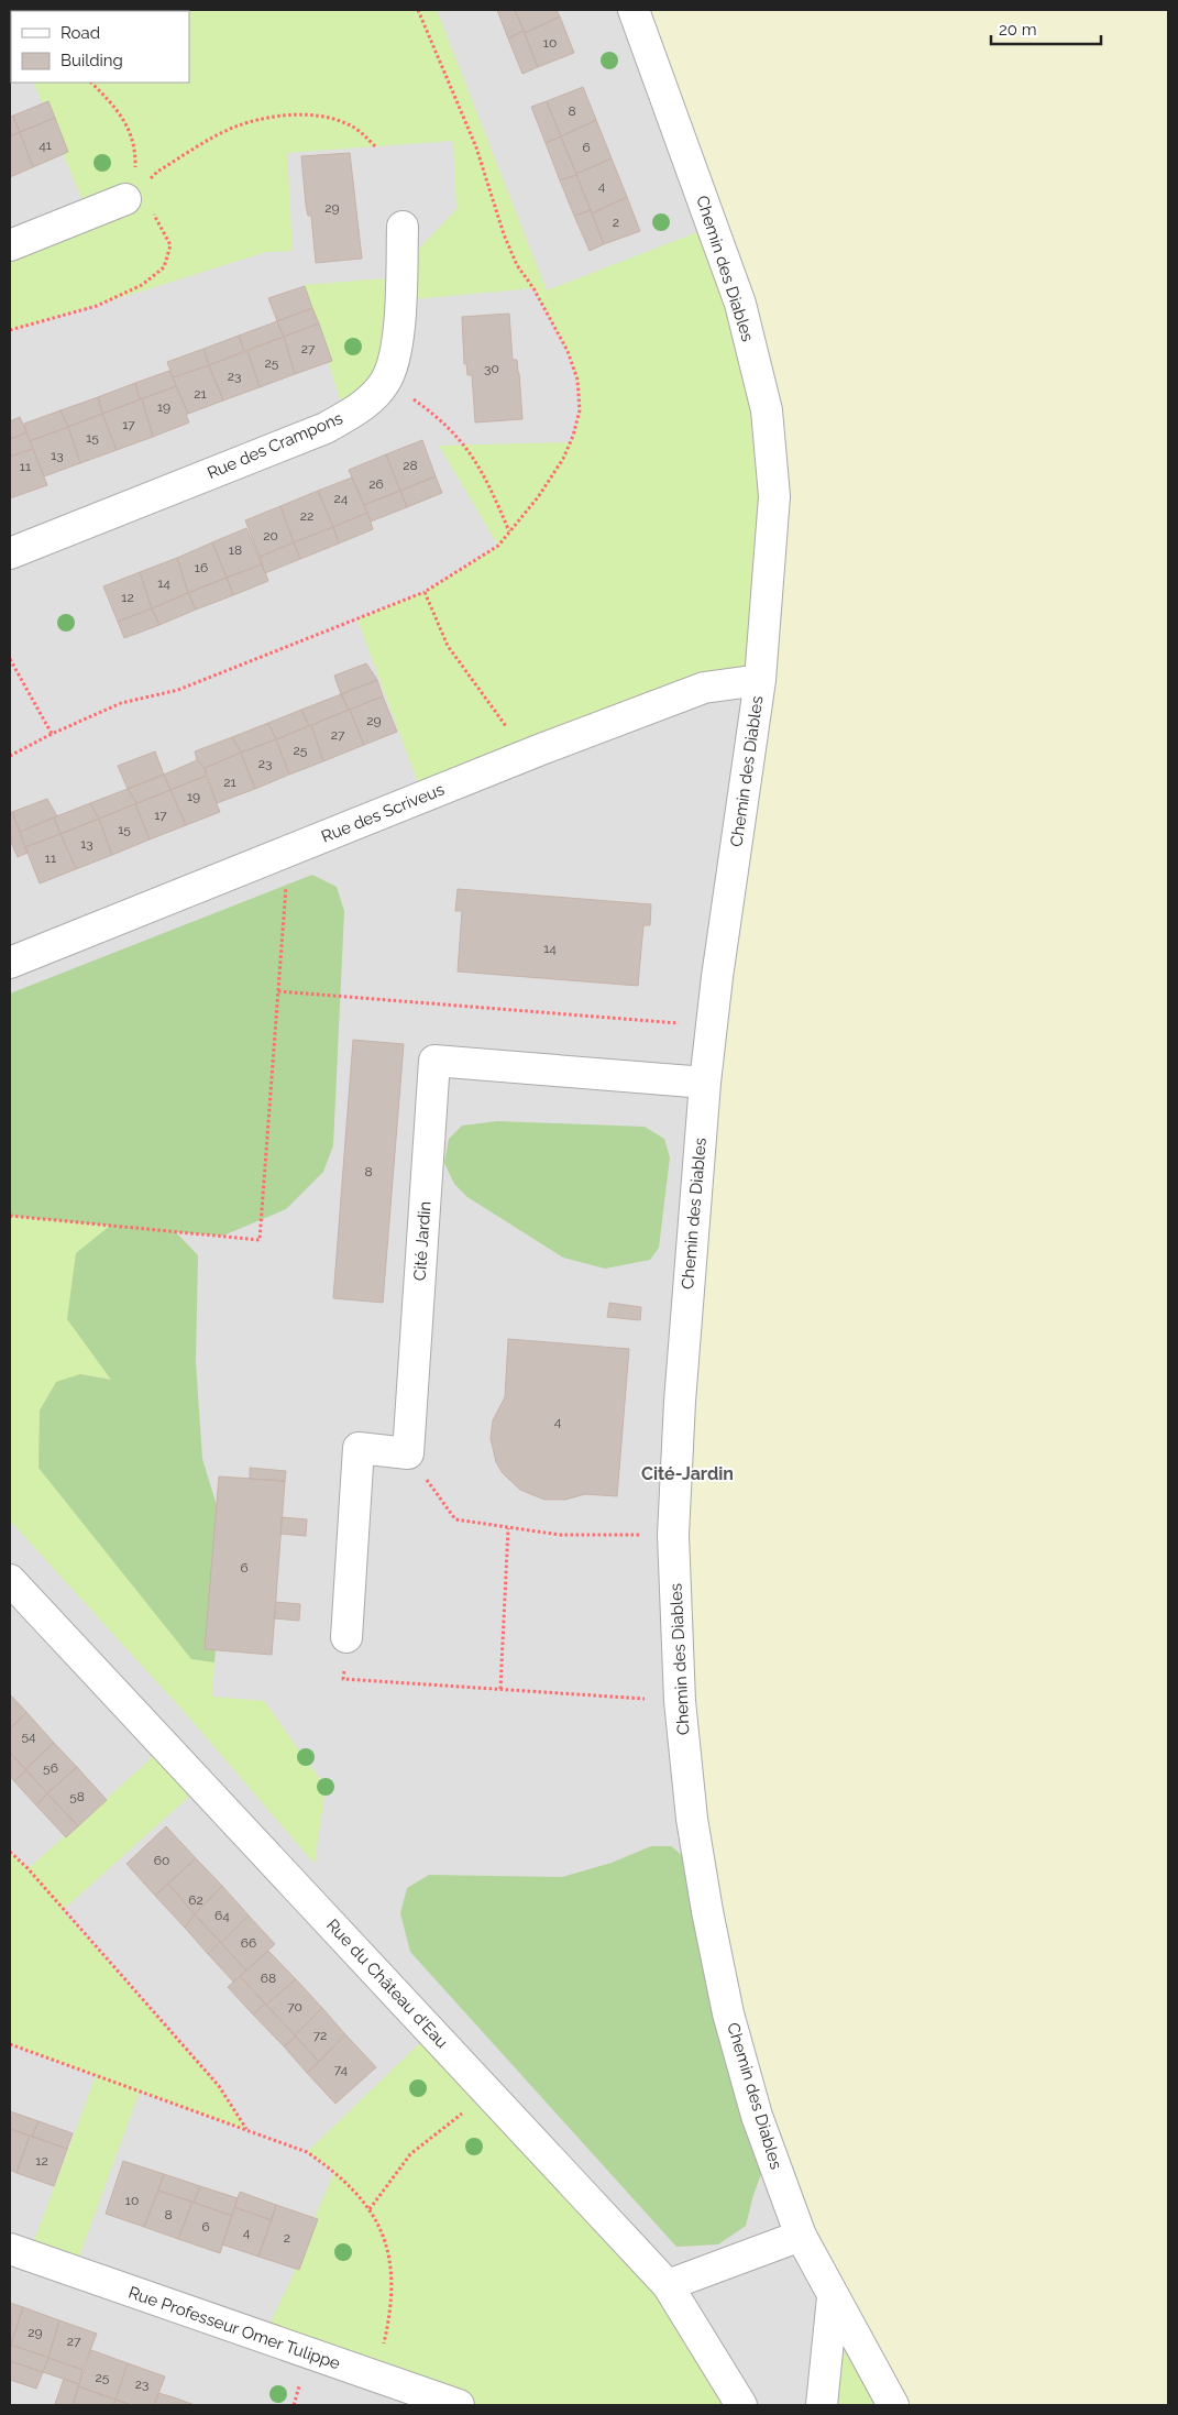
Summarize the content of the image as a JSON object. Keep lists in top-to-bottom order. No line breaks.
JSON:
{"streets":{"street":["Chemin des Diables","Rue des Crampons","Rue des Scriveus","Cité Jardin","Rue du Château d'Eau","Rue Professeur Omer Tulippe"]},"crossings":[["Chemin des Diables","Rue des Scriveus"],["Chemin des Diables","Cité Jardin"]],"districts":["Cité-Jardin"],"house_numbers":["10","8","41","6","4","29","2","27","25","30","23","21","19","17","15","13","28","11","26","24","22","20","18","16","14","12","29","27","25","23","21","19","17","15","13","11","14","8","4","6","54","56","58","60","62","64","66","68","70","72","74","12","10","8","6","4","2","29","27","25","23"],"legend":["Road","Building"],"scale_bar":"20 m"}
